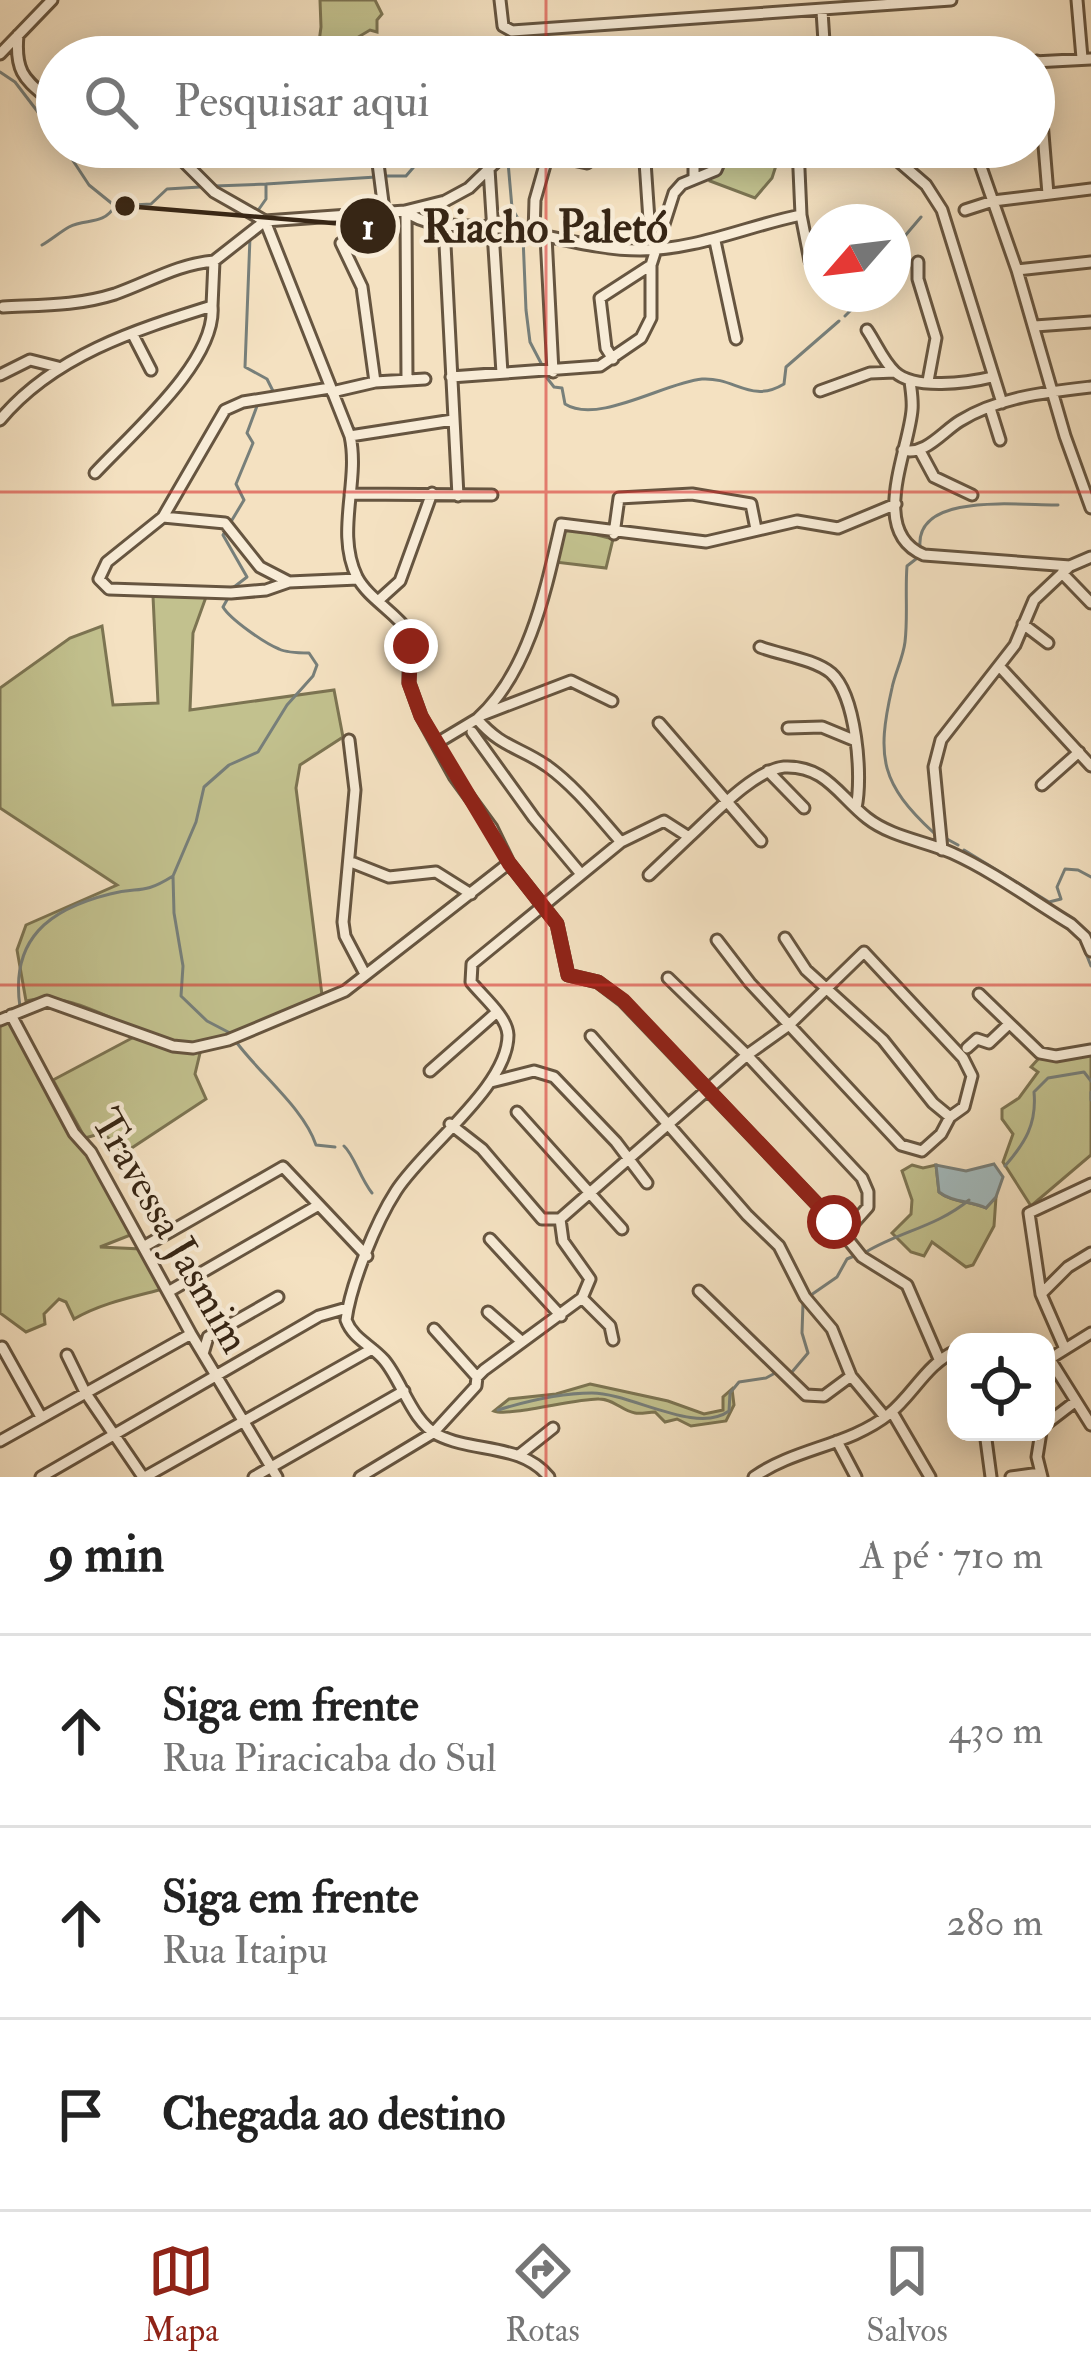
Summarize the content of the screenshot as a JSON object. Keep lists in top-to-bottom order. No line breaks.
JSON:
{"streets":{"street":["Travessa Jasmim"]},"places":["Riacho Paletó"],"north":"bottom left","page":{"search":"Pesquisar aqui","heading":["9 min","A pé · 710 m"],"list":[["Siga em frente","Rua Piracicaba do Sul","430 m"],["Siga em frente","Rua Itaipu","280 m"],"Chegada ao destino"],"nav":["Mapa","Rotas","Salvos"]}}
